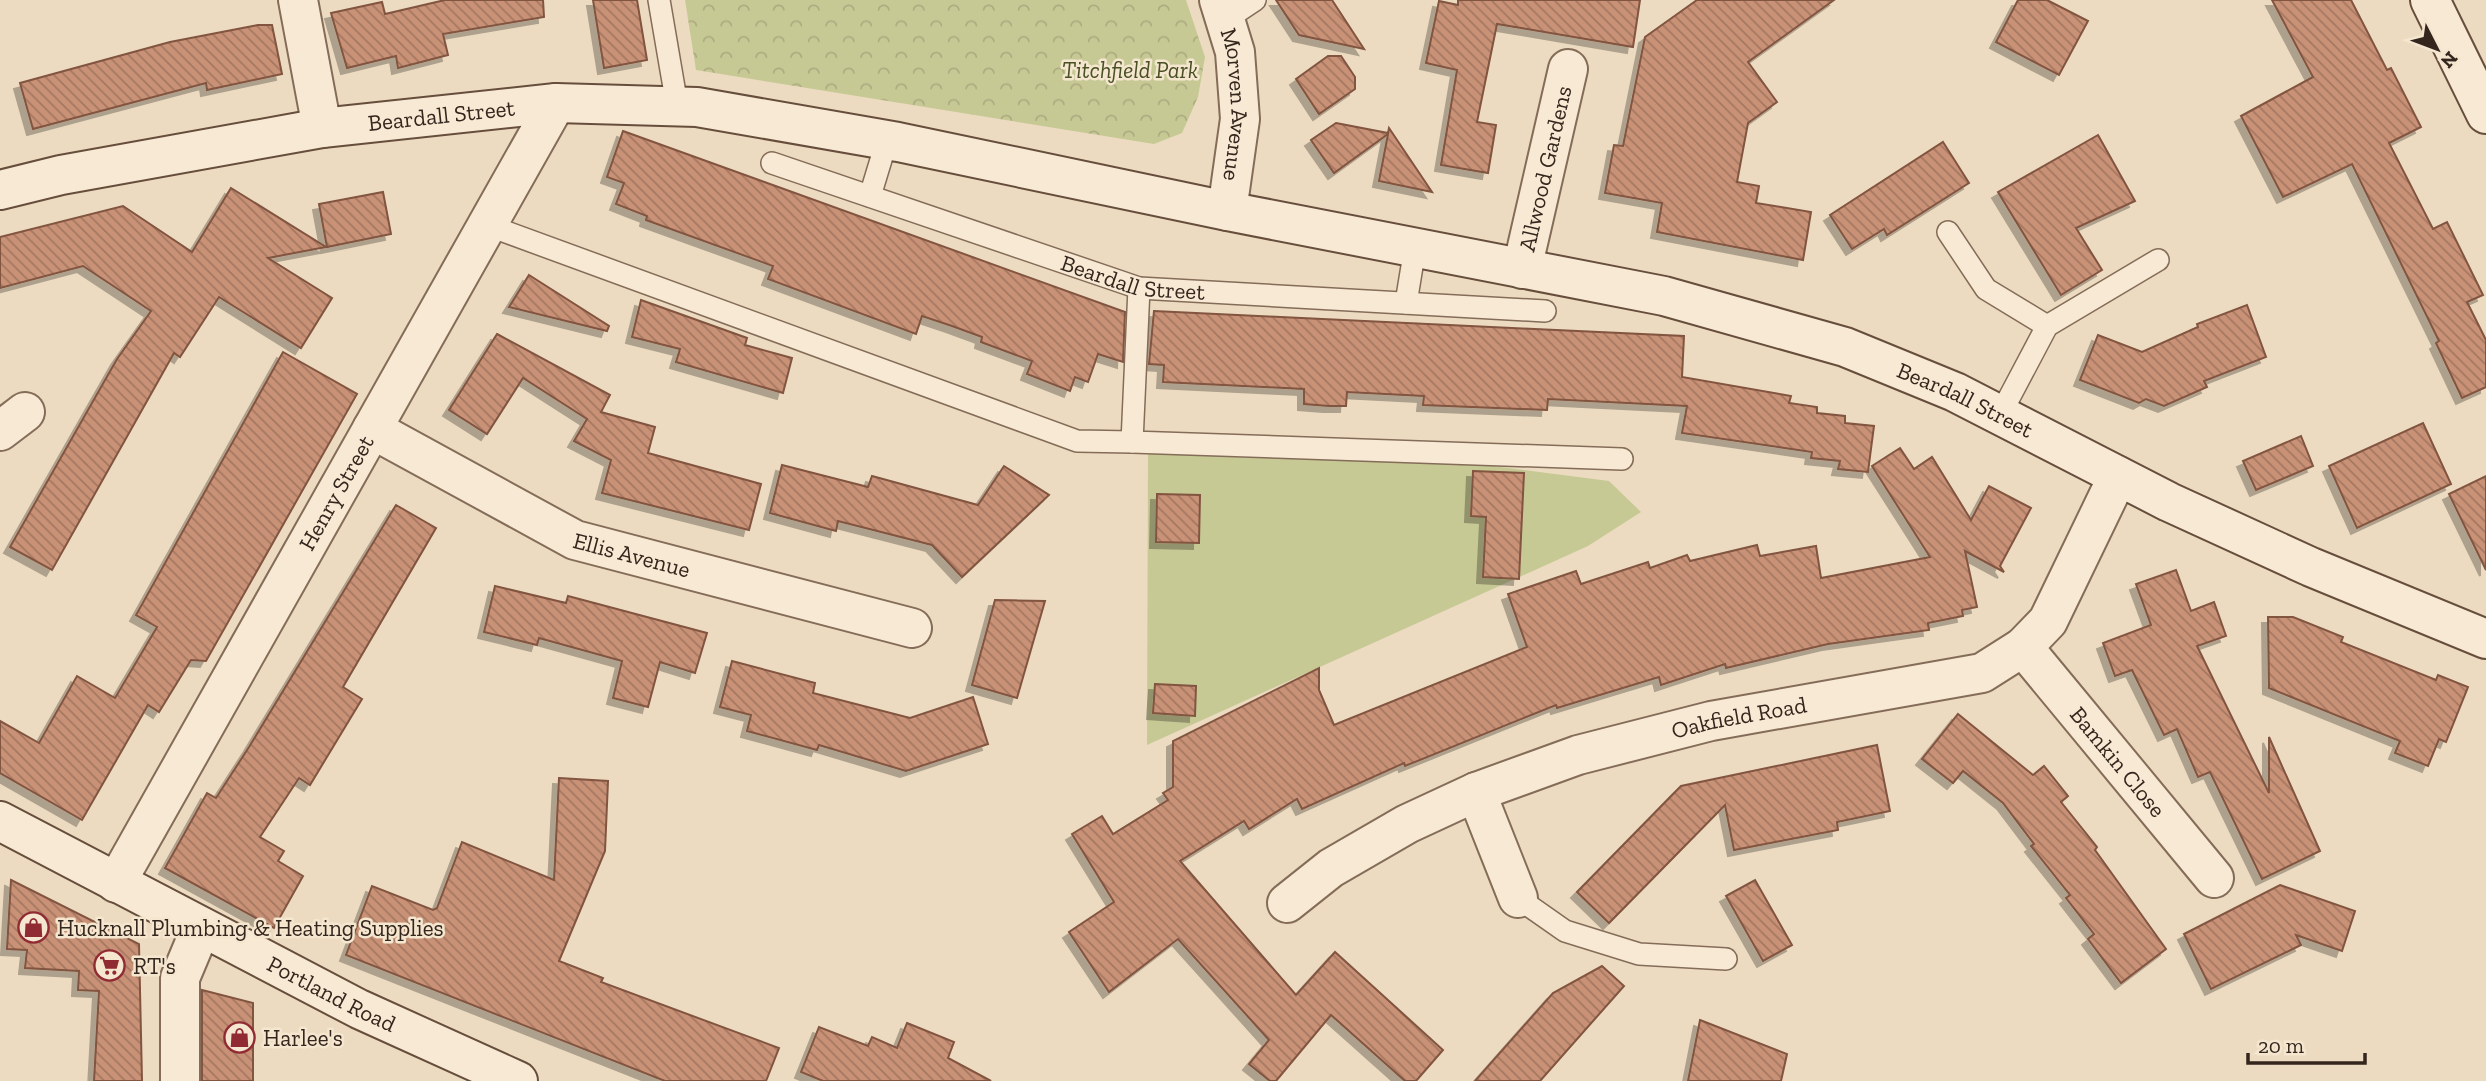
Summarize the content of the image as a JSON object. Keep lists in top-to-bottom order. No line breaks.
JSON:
{"streets":{"street":["Morven Avenue","Beardall Street","Allwood Gardens","Henry Street","Ellis Avenue","Oakfield Road","Bamkin Close","Portland Road"]},"crossings":[["Morven Avenue","Beardall Street"],["Beardall Street","Allwood Gardens"],["Beardall Street","Henry Street"],["Beardall Street","Oakfield Road"],["Henry Street","Ellis Avenue"],["Henry Street","Portland Road"],["Oakfield Road","Bamkin Close"]],"parks":["Titchfield Park"],"places":{"shop":["Hucknall Plumbing & Heating Supplies","Harlee's"],"supermarket":["RT's"]},"scale_bar":"20 m","north":"bottom right"}
